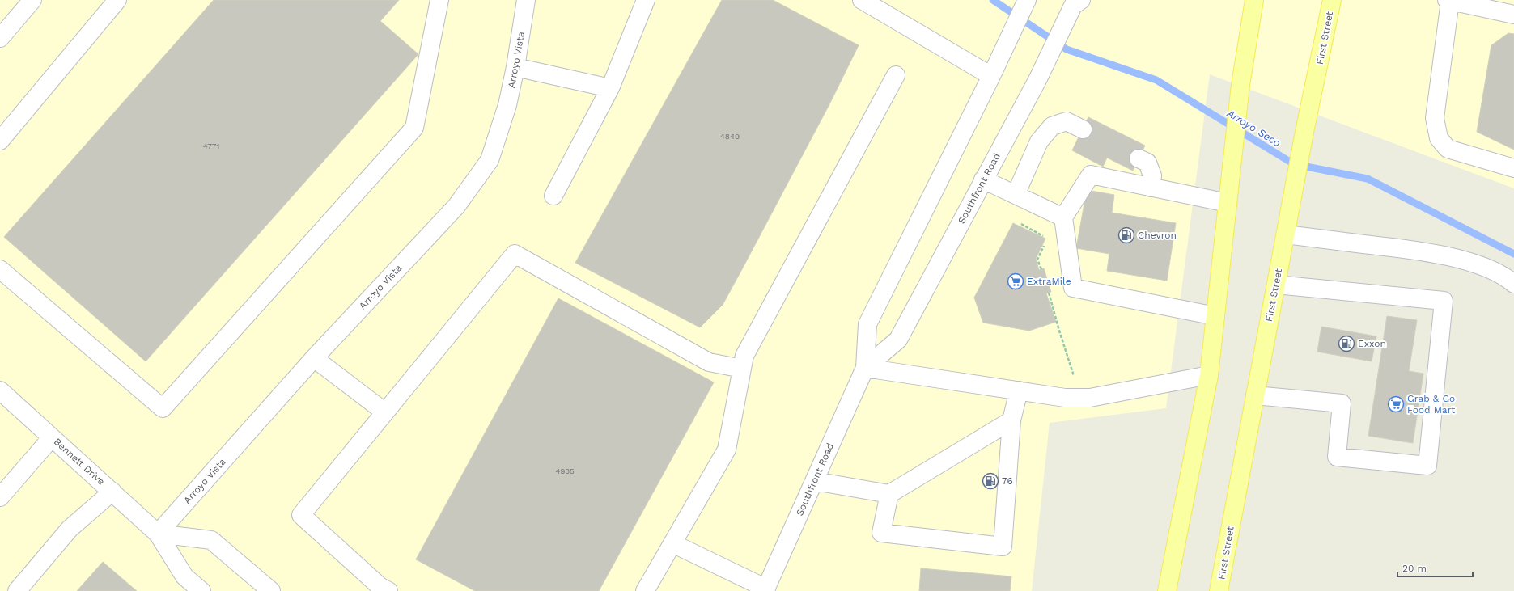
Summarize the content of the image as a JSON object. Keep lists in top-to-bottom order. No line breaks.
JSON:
{"streets":{"main road":["First Street"],"street":["Arroyo Vista","Southfront Road","Bennett Drive"]},"crossings":[["Arroyo Vista","Bennett Drive"]],"water":["Arroyo Seco"],"places":{"fuel station":["Chevron","Exxon","76"],"supermarket":["ExtraMile","Grab & Go Food Mart"]},"house_numbers":["4849","4771","4935"],"scale_bar":"20 m"}
